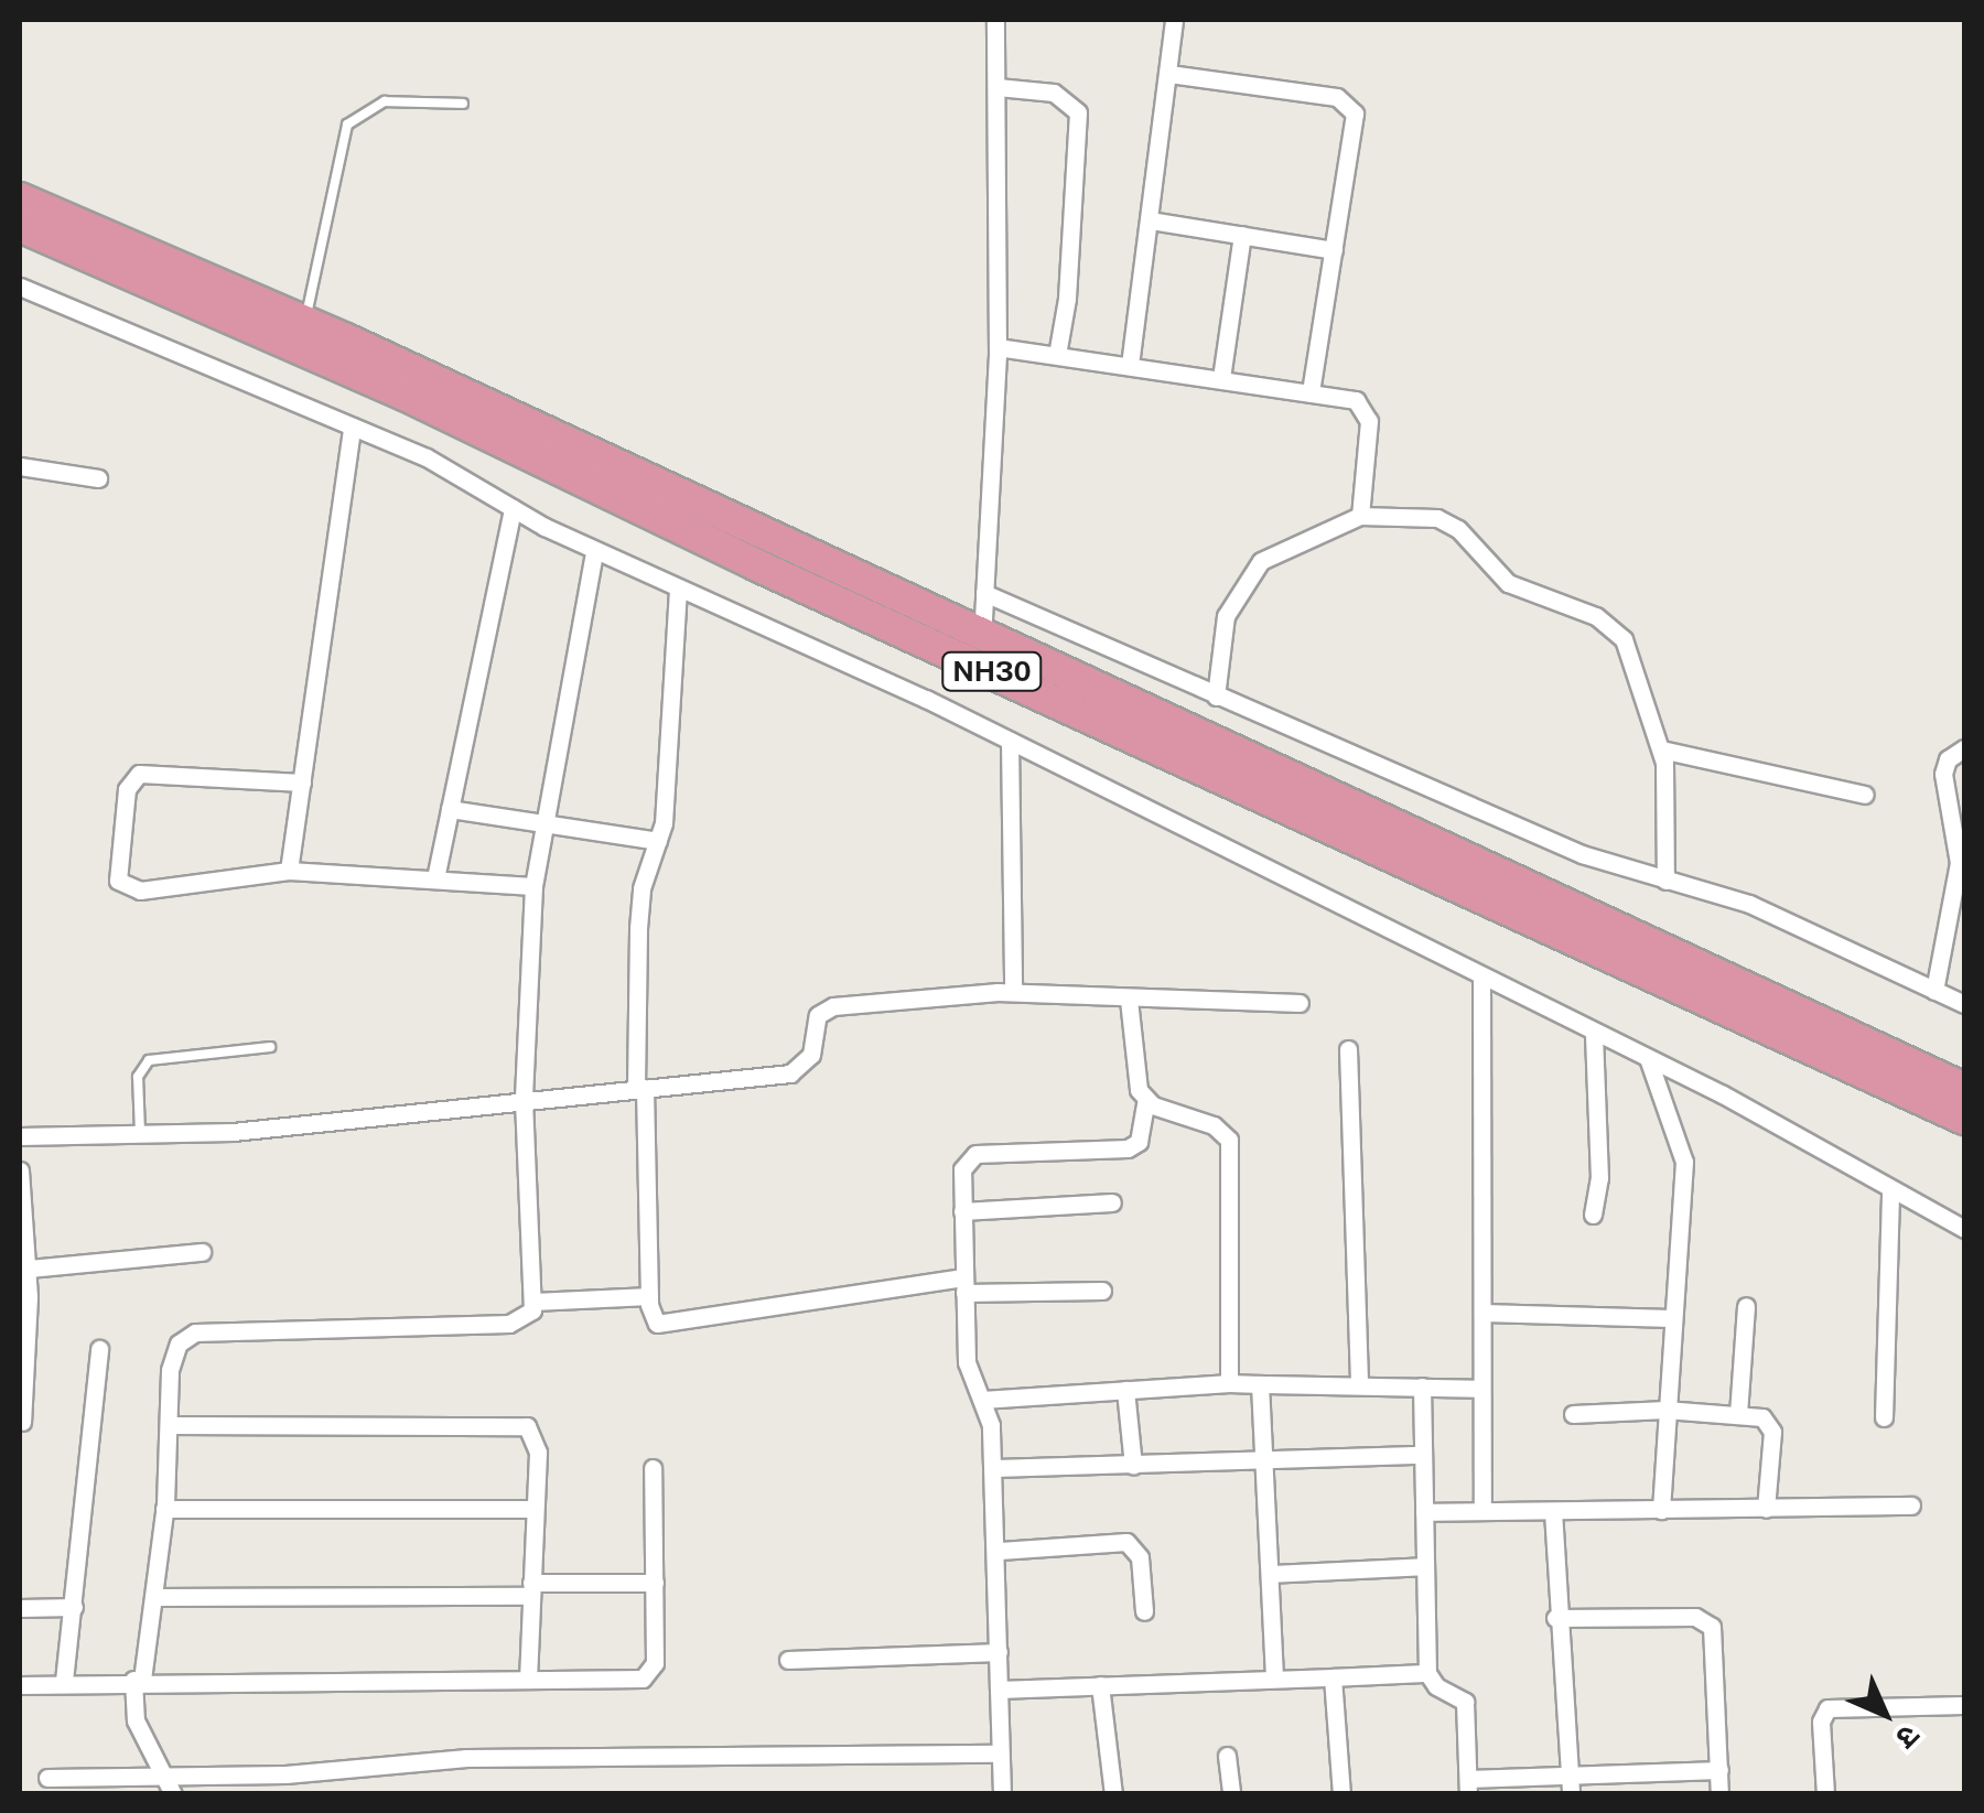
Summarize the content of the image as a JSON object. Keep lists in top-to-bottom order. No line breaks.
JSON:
{"streets":{"highway":["NH30"]},"north":"bottom right"}
